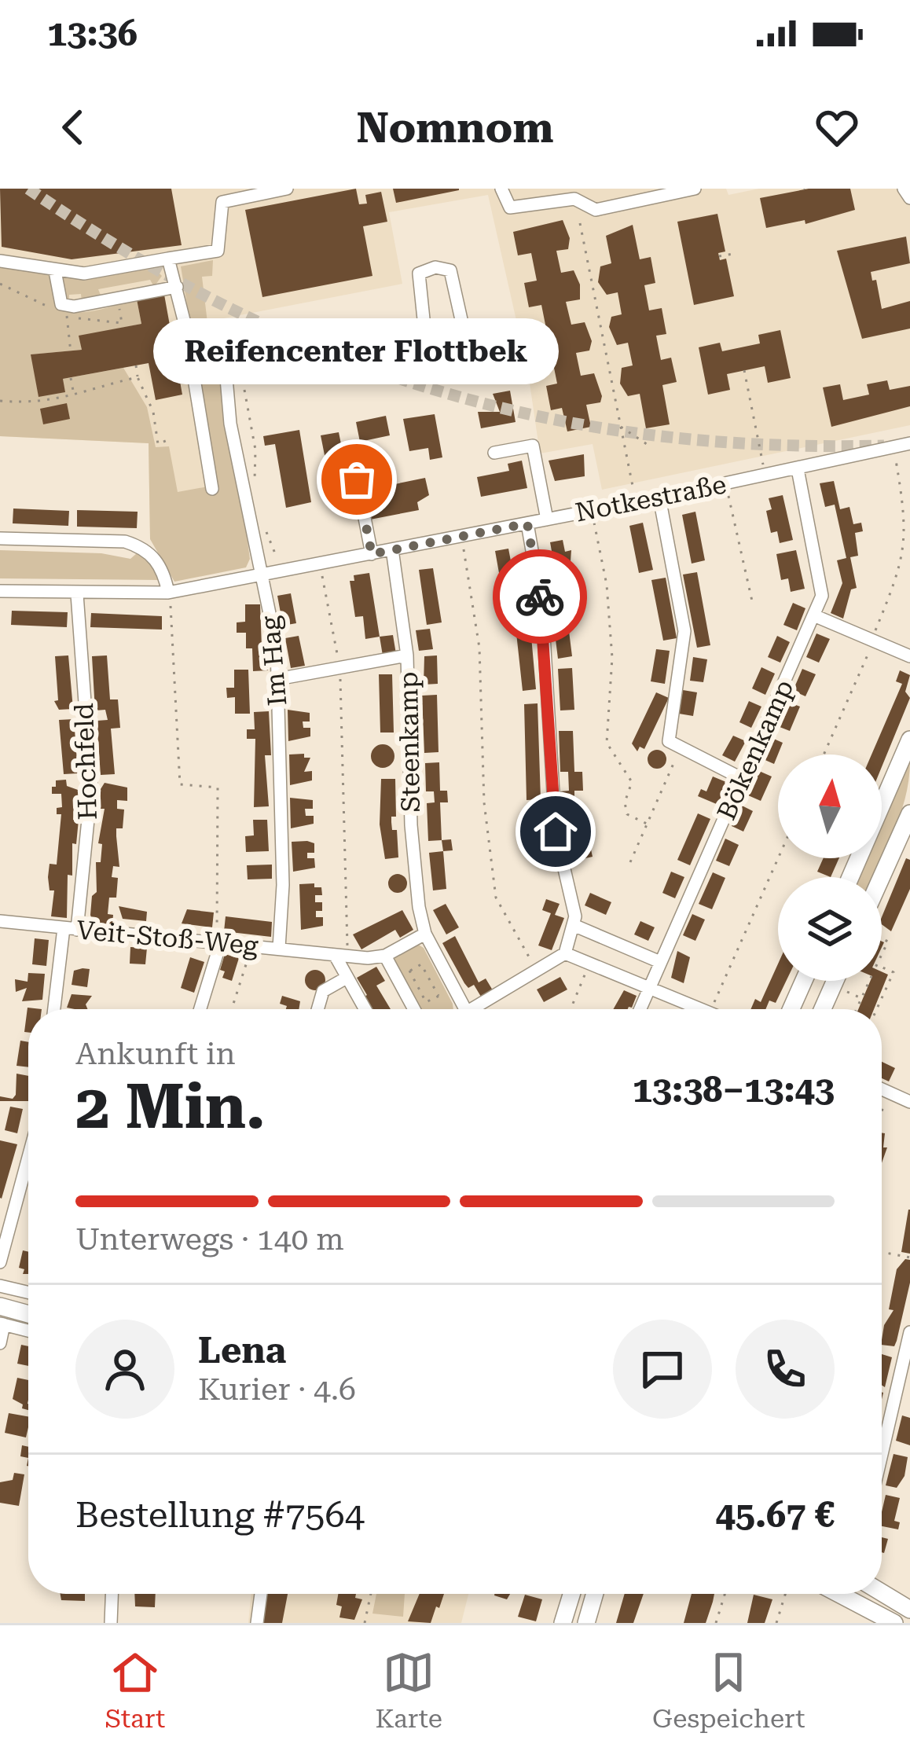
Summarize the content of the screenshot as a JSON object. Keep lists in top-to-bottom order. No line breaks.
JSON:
{"streets":{"street":["Notkestraße","Im Hag","Steenkamp","Bökenkamp","Hochfeld","Veit-Stoß-Weg"]},"crossings":[["Notkestraße","Im Hag"],["Notkestraße","Steenkamp"],["Notkestraße","Bökenkamp"],["Notkestraße","Hochfeld"],["Im Hag","Veit-Stoß-Weg"],["Hochfeld","Veit-Stoß-Weg"]],"places":["Reifencenter Flottbek"],"north":"top","page":{"status":"13:36","header":"Nomnom","bubble":"Reifencenter Flottbek","heading":["2 Min.","Ankunft in","13:38–13:43"],"panel":["Lena","Kurier · 4.6","Bestellung #7564","45.67 €"],"bar":"Unterwegs · 140 m","tabs":["Start","Karte","Gespeichert"]}}
